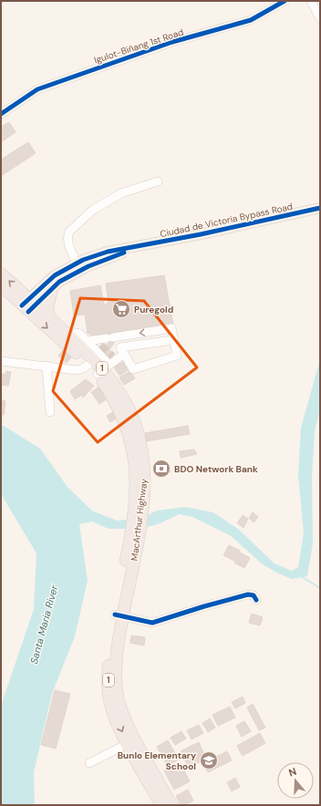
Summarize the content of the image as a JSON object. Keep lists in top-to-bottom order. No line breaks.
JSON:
{"streets":{"highway":["1","MacArthur Highway"],"main road":["Ciudad de Victoria Bypass Road"],"street":["Igulot-Biñang 1st Road"]},"crossings":[["Ciudad de Victoria Bypass Road","MacArthur Highway"]],"water":["Santa Maria River"],"places":{"supermarket":["Puregold"],"bank":["BDO Network Bank"],"school or university":["Bunlo Elementary School"]},"north":"top"}
